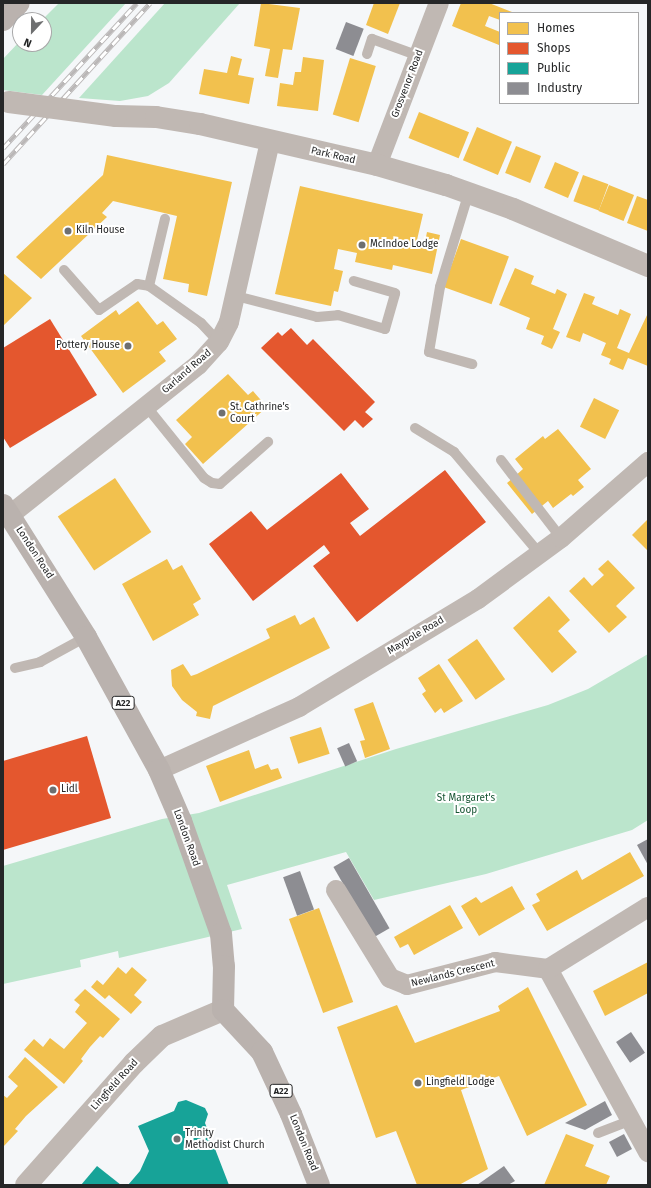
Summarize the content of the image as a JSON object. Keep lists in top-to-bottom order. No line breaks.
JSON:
{"streets":{"highway":["London Road","A22"],"street":["Grosvenor Road","Park Road","Garland Road","Maypole Road","Newlands Crescent","Lingfield Road"]},"crossings":[["Grosvenor Road","Park Road"],["Park Road","Garland Road"],["Garland Road","London Road"],["London Road","Maypole Road"],["London Road","Lingfield Road"]],"parks":["St Margaret's Loop"],"places":["Kiln House","McIndoe Lodge","Pottery House","St. Cathrine's Court","Lidl","Lingfield Lodge","Trinity Methodist Church"],"legend":["Homes","Shops","Public","Industry"],"north":"bottom"}
